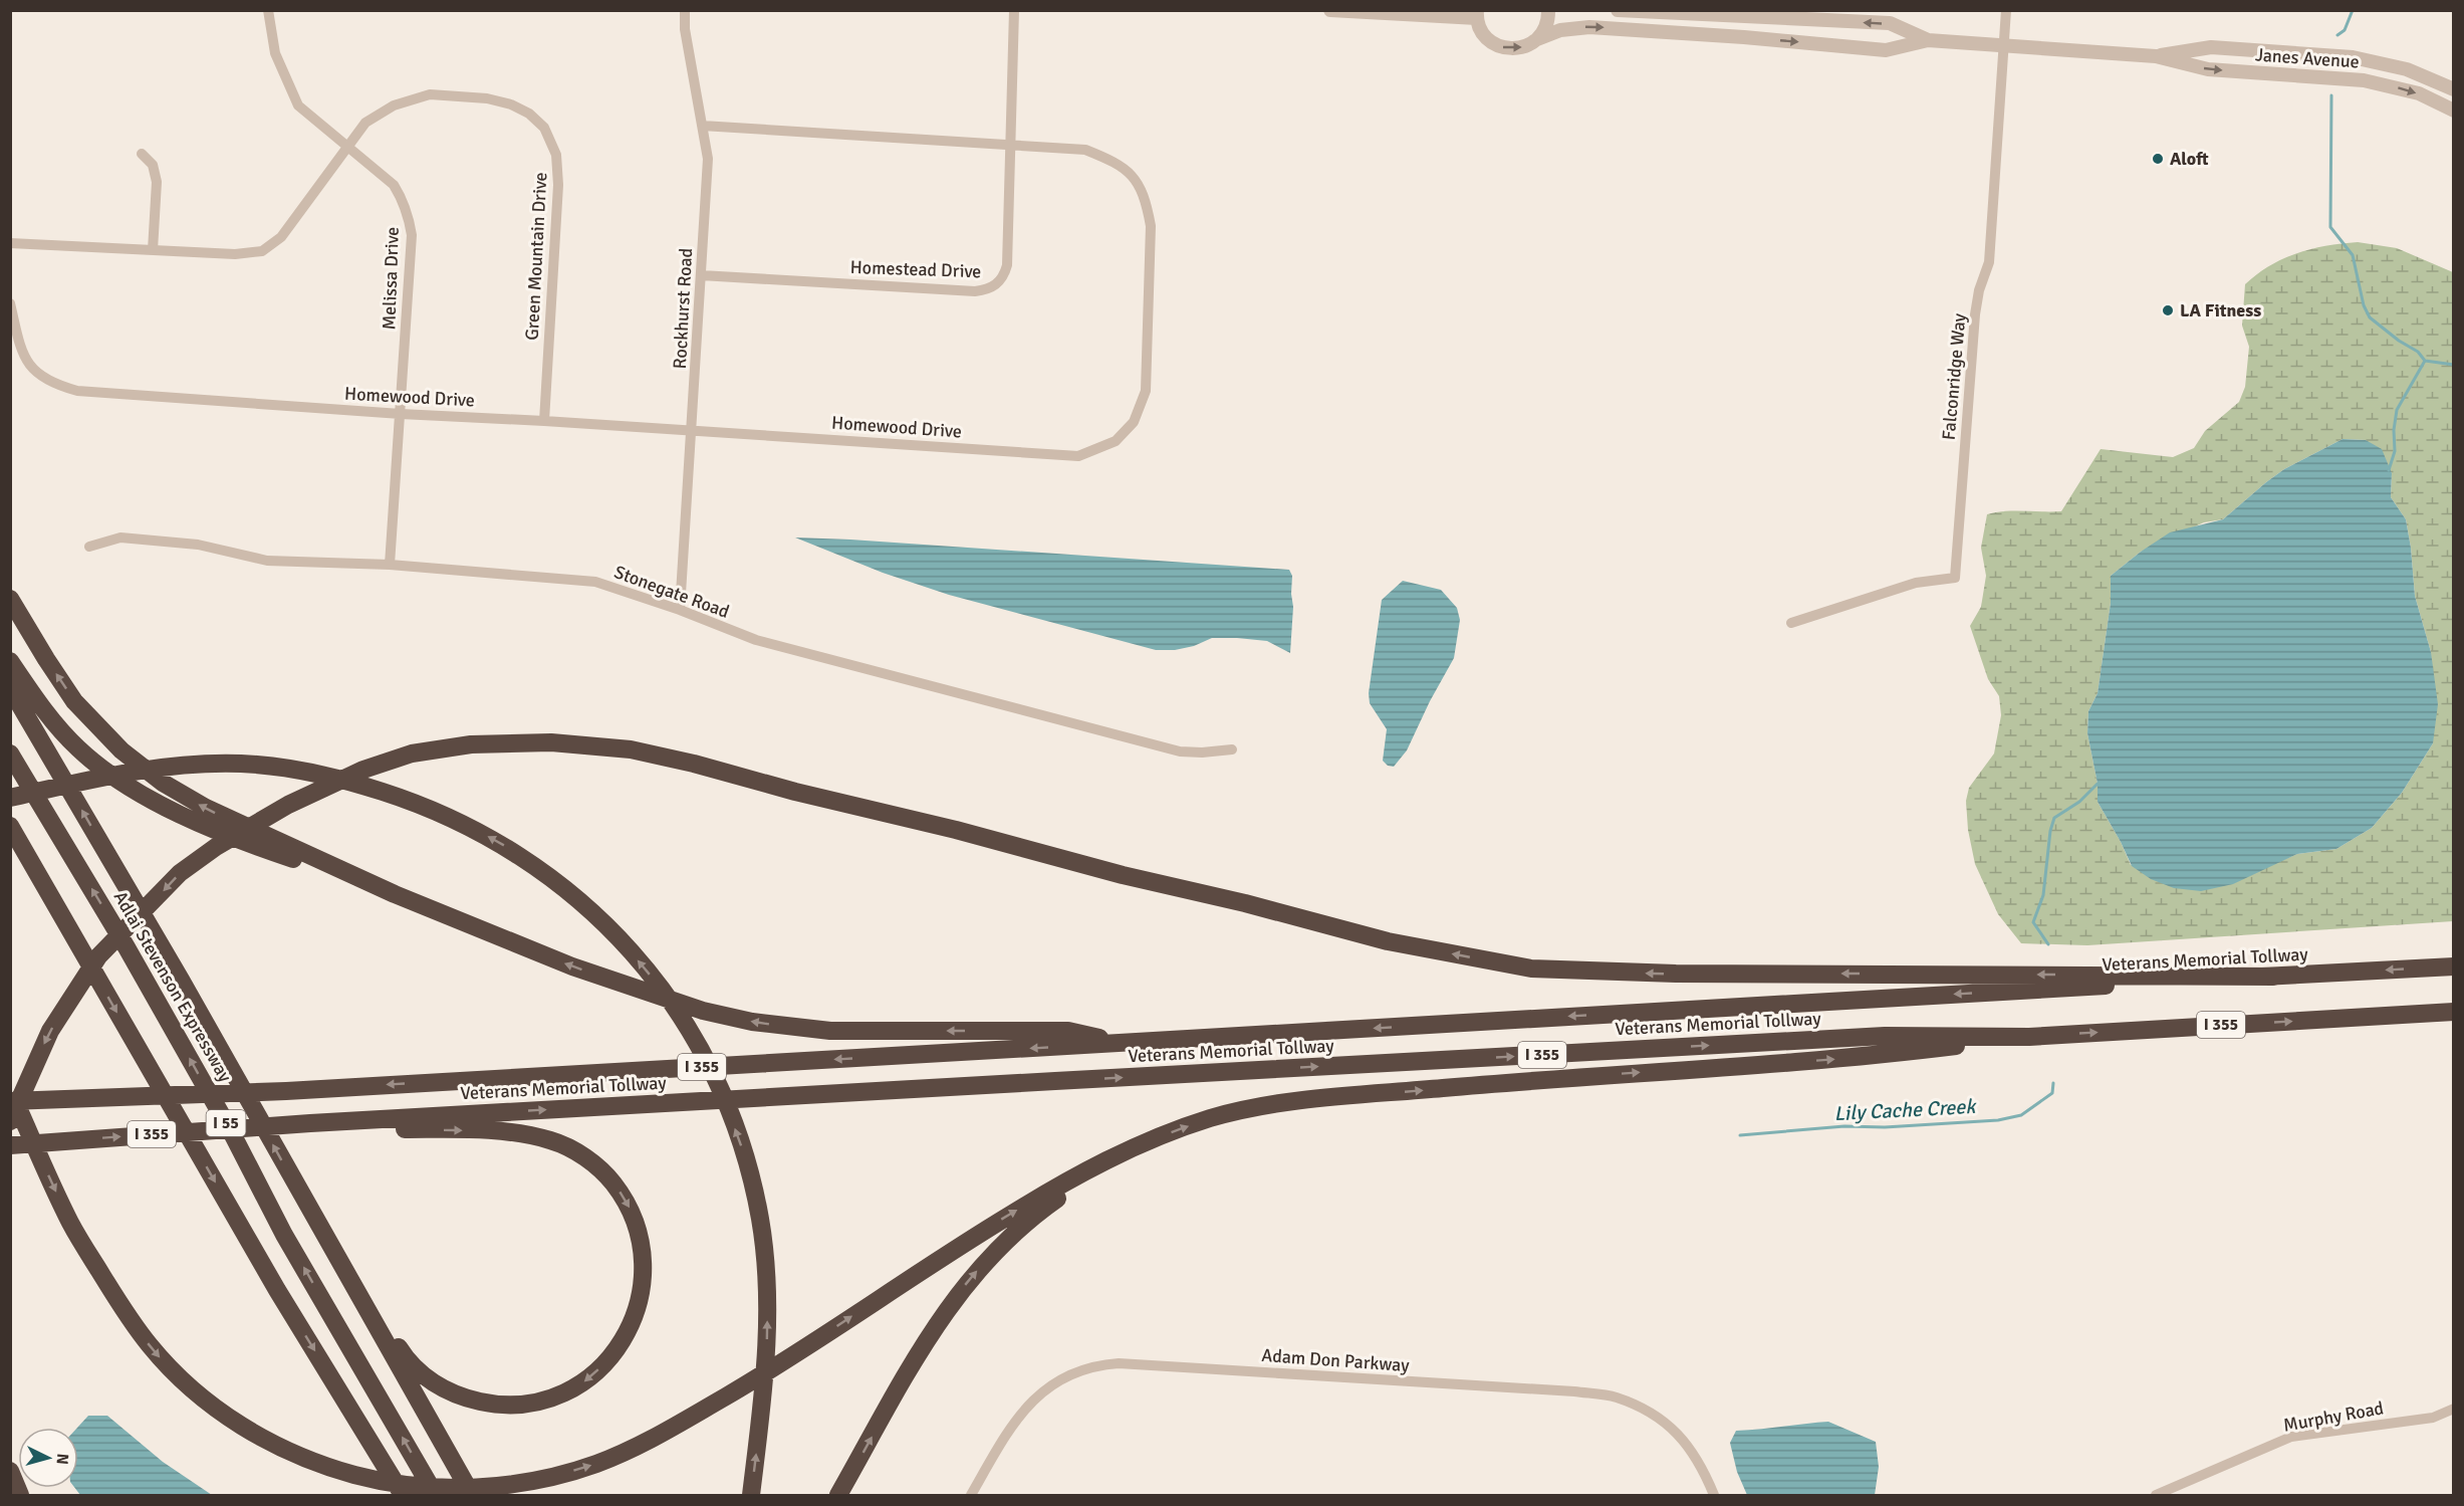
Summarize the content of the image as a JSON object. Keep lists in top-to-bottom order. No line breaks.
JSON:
{"streets":{"highway":["Veterans Memorial Tollway","Adlai Stevenson Expressway","I 355","I 55"],"street":["Janes Avenue","Green Mountain Drive","Homestead Drive","Melissa Drive","Rockhurst Road","Falconridge Way","Homewood Drive","Stonegate Road","Adam Don Parkway","Murphy Road"]},"crossings":[["Janes Avenue","Falconridge Way"],["Green Mountain Drive","Melissa Drive"],["Green Mountain Drive","Homewood Drive"],["Homestead Drive","Rockhurst Road"],["Homestead Drive","Homewood Drive"],["Melissa Drive","Homewood Drive"],["Melissa Drive","Stonegate Road"],["Rockhurst Road","Homewood Drive"],["Rockhurst Road","Stonegate Road"]],"water":["Lily Cache Creek"],"places":["Aloft","LA Fitness"],"north":"right"}
